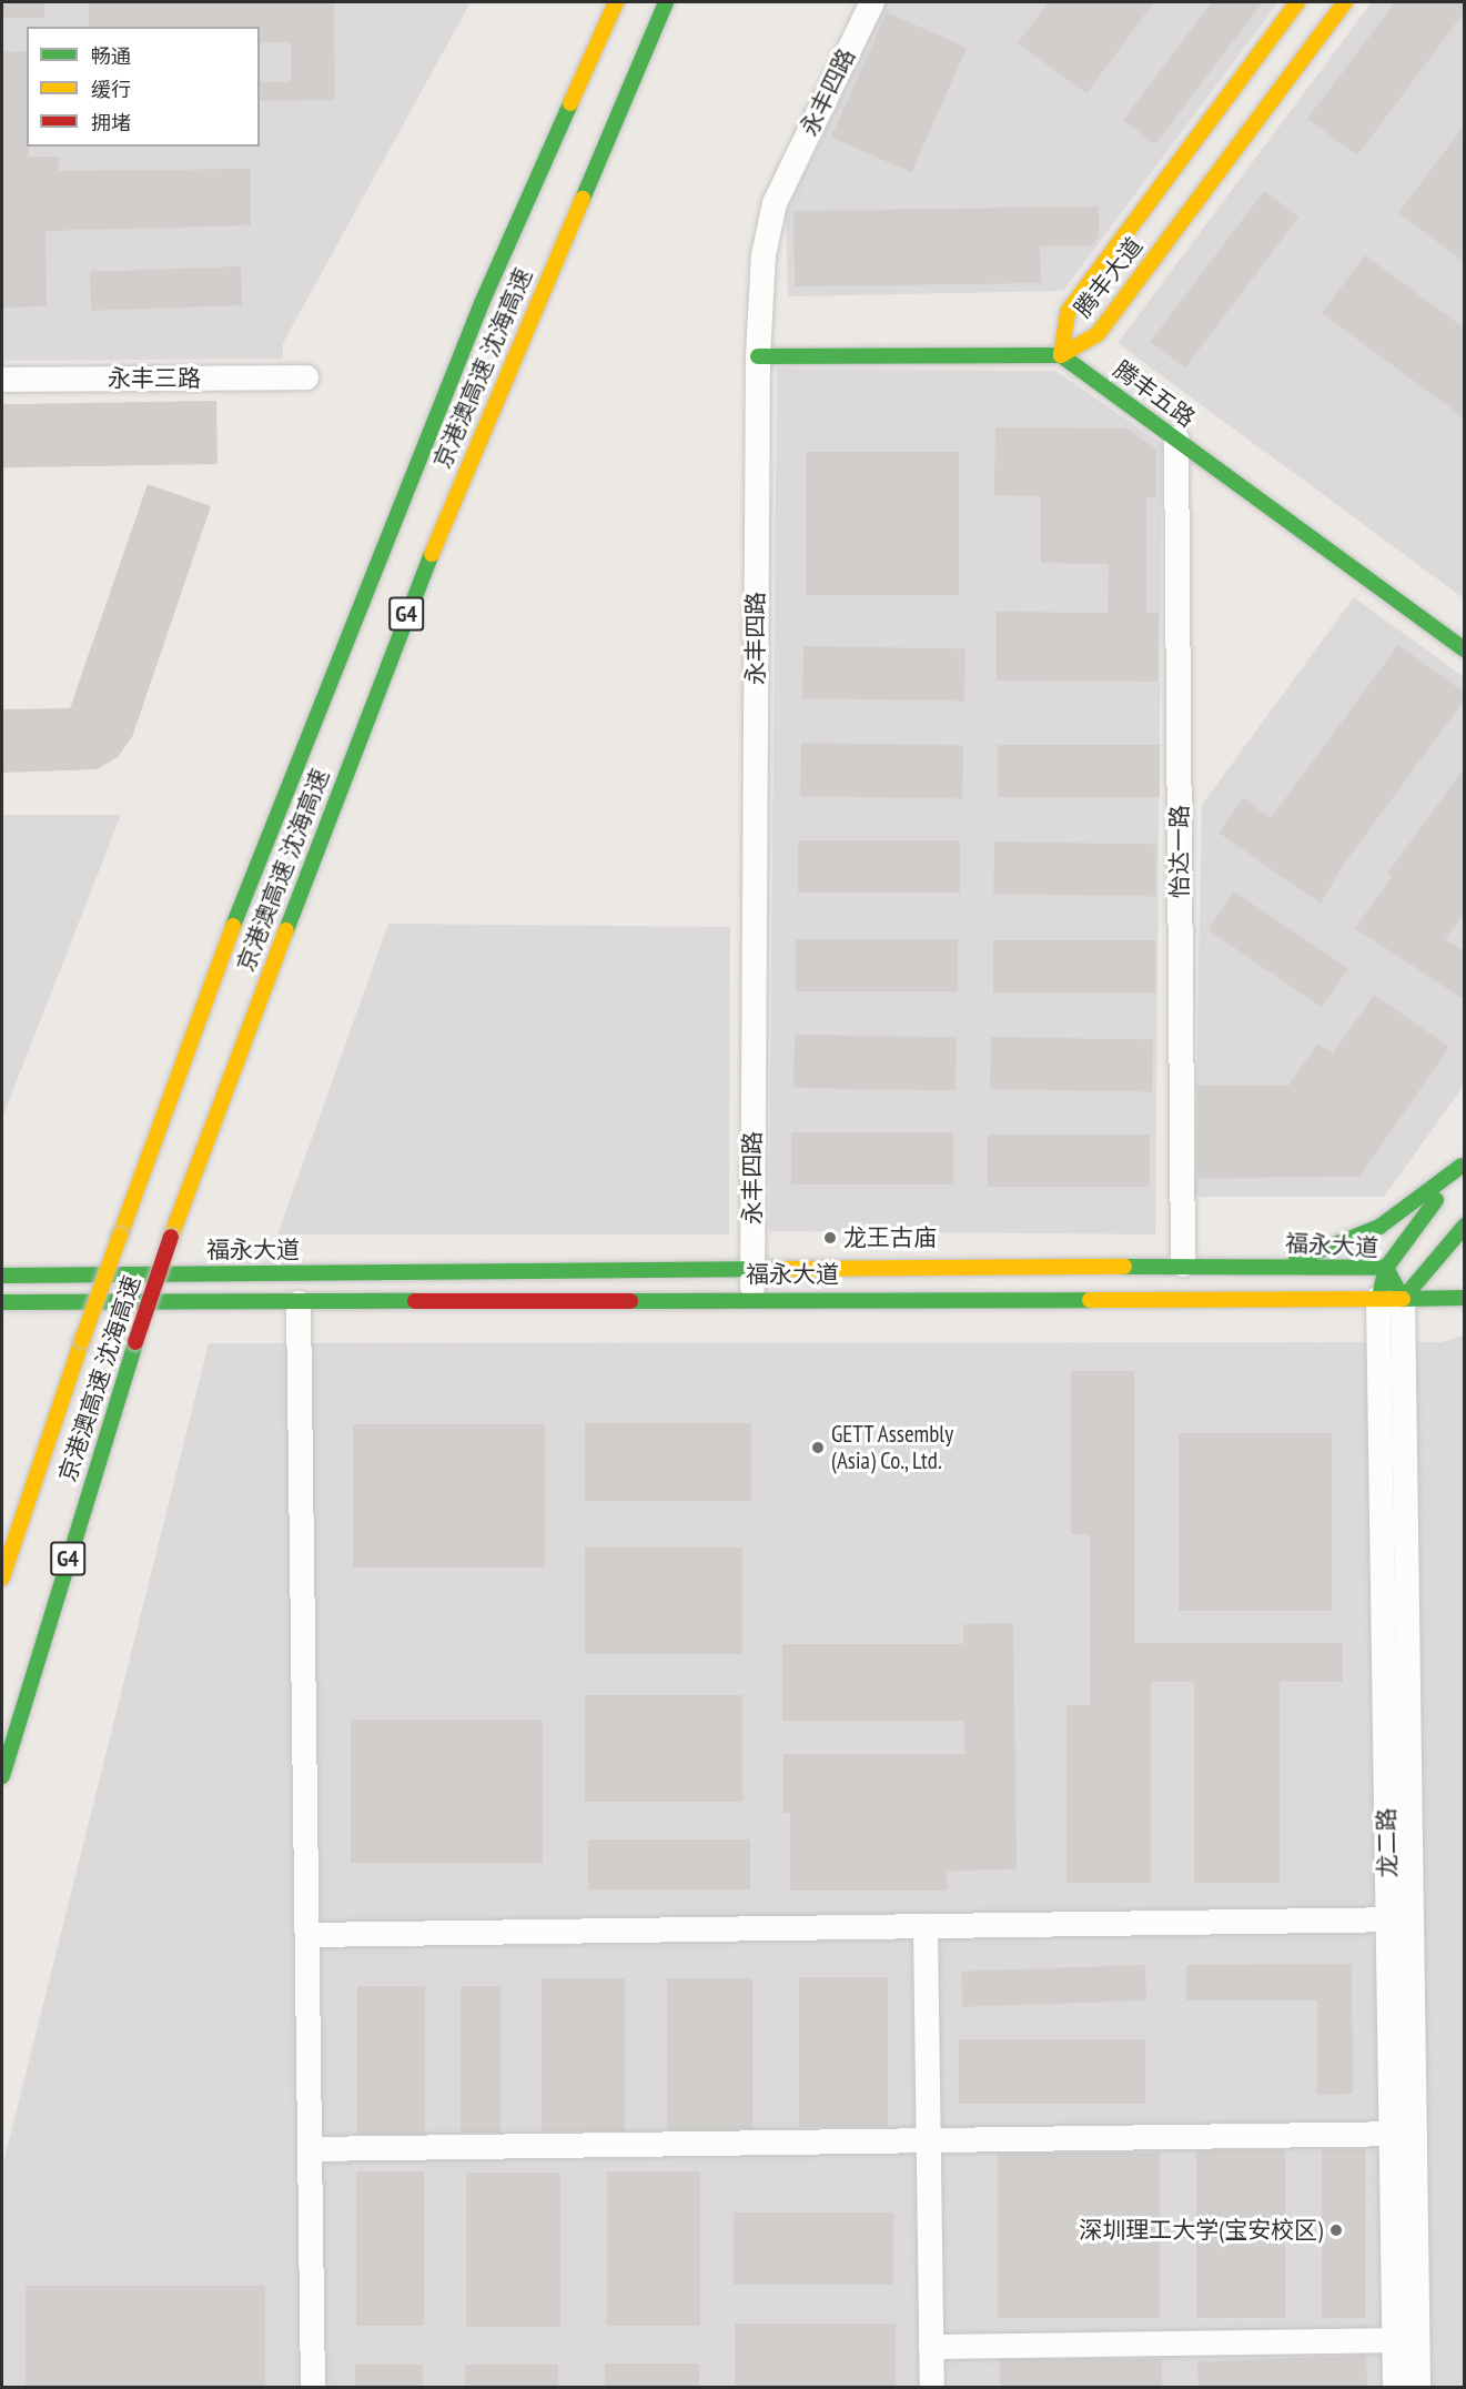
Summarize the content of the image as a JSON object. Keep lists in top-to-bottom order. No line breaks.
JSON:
{"streets":{"main road":["腾丰大道","京港澳高速 沈海高速","腾丰五路","G4","福永大道"],"street":["永丰四路","永丰三路","怡达一路","龙二路"]},"crossings":[["永丰四路","福永大道"],["腾丰大道","腾丰五路"],["腾丰五路","怡达一路"],["怡达一路","福永大道"],["福永大道","龙二路"]],"places":["龙王古庙","GETT Assembly (Asia) Co., Ltd.","深圳理工大学(宝安校区)"],"legend":["畅通","缓行","拥堵"]}
